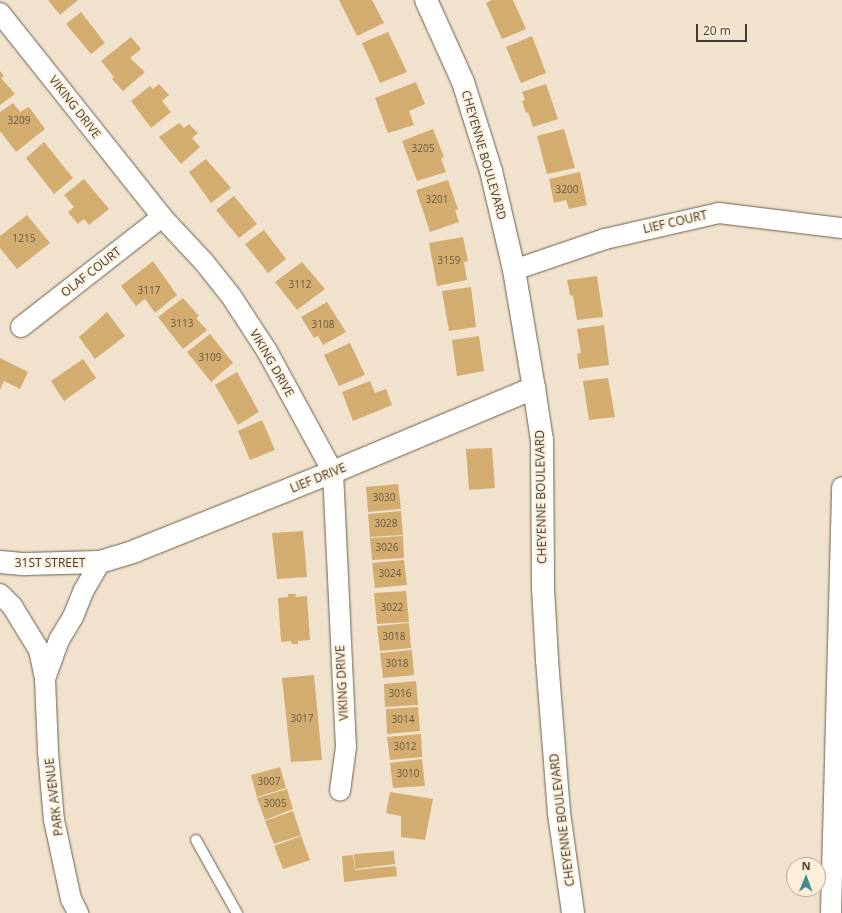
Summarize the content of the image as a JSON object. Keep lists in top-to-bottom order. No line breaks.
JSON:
{"streets":{"street":["VIKING DRIVE","CHEYENNE BOULEVARD","LIEF COURT","OLAF COURT","LIEF DRIVE","31ST STREET","PARK AVENUE"]},"crossings":[["VIKING DRIVE","OLAF COURT"],["VIKING DRIVE","LIEF DRIVE"],["CHEYENNE BOULEVARD","LIEF COURT"],["CHEYENNE BOULEVARD","LIEF DRIVE"],["LIEF DRIVE","31ST STREET"],["LIEF DRIVE","PARK AVENUE"],["31ST STREET","PARK AVENUE"]],"house_numbers":["3209","3205","3200","3201","1215","3159","3112","3117","3113","3108","3109","3030","3028","3026","3024","3022","3018","3018","3016","3017","3014","3012","3010","3007","3005"],"scale_bar":"20 m","north":"top"}
